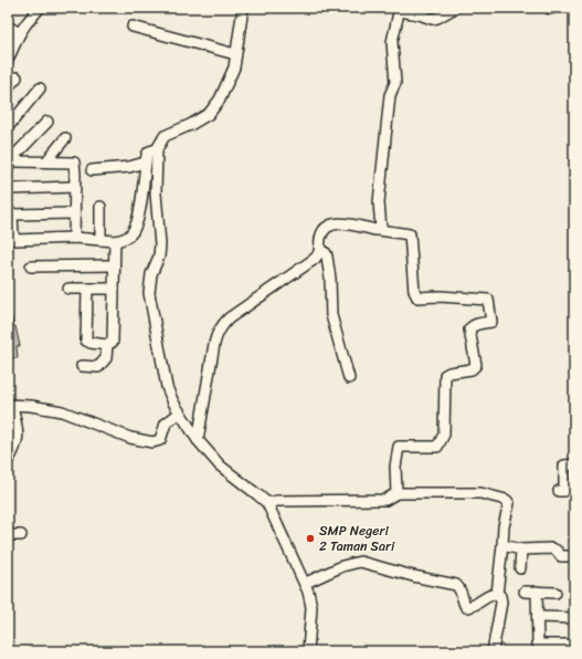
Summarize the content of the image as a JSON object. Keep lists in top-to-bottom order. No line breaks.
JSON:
{"places":["SMP Negeri 2 Taman Sari"]}
